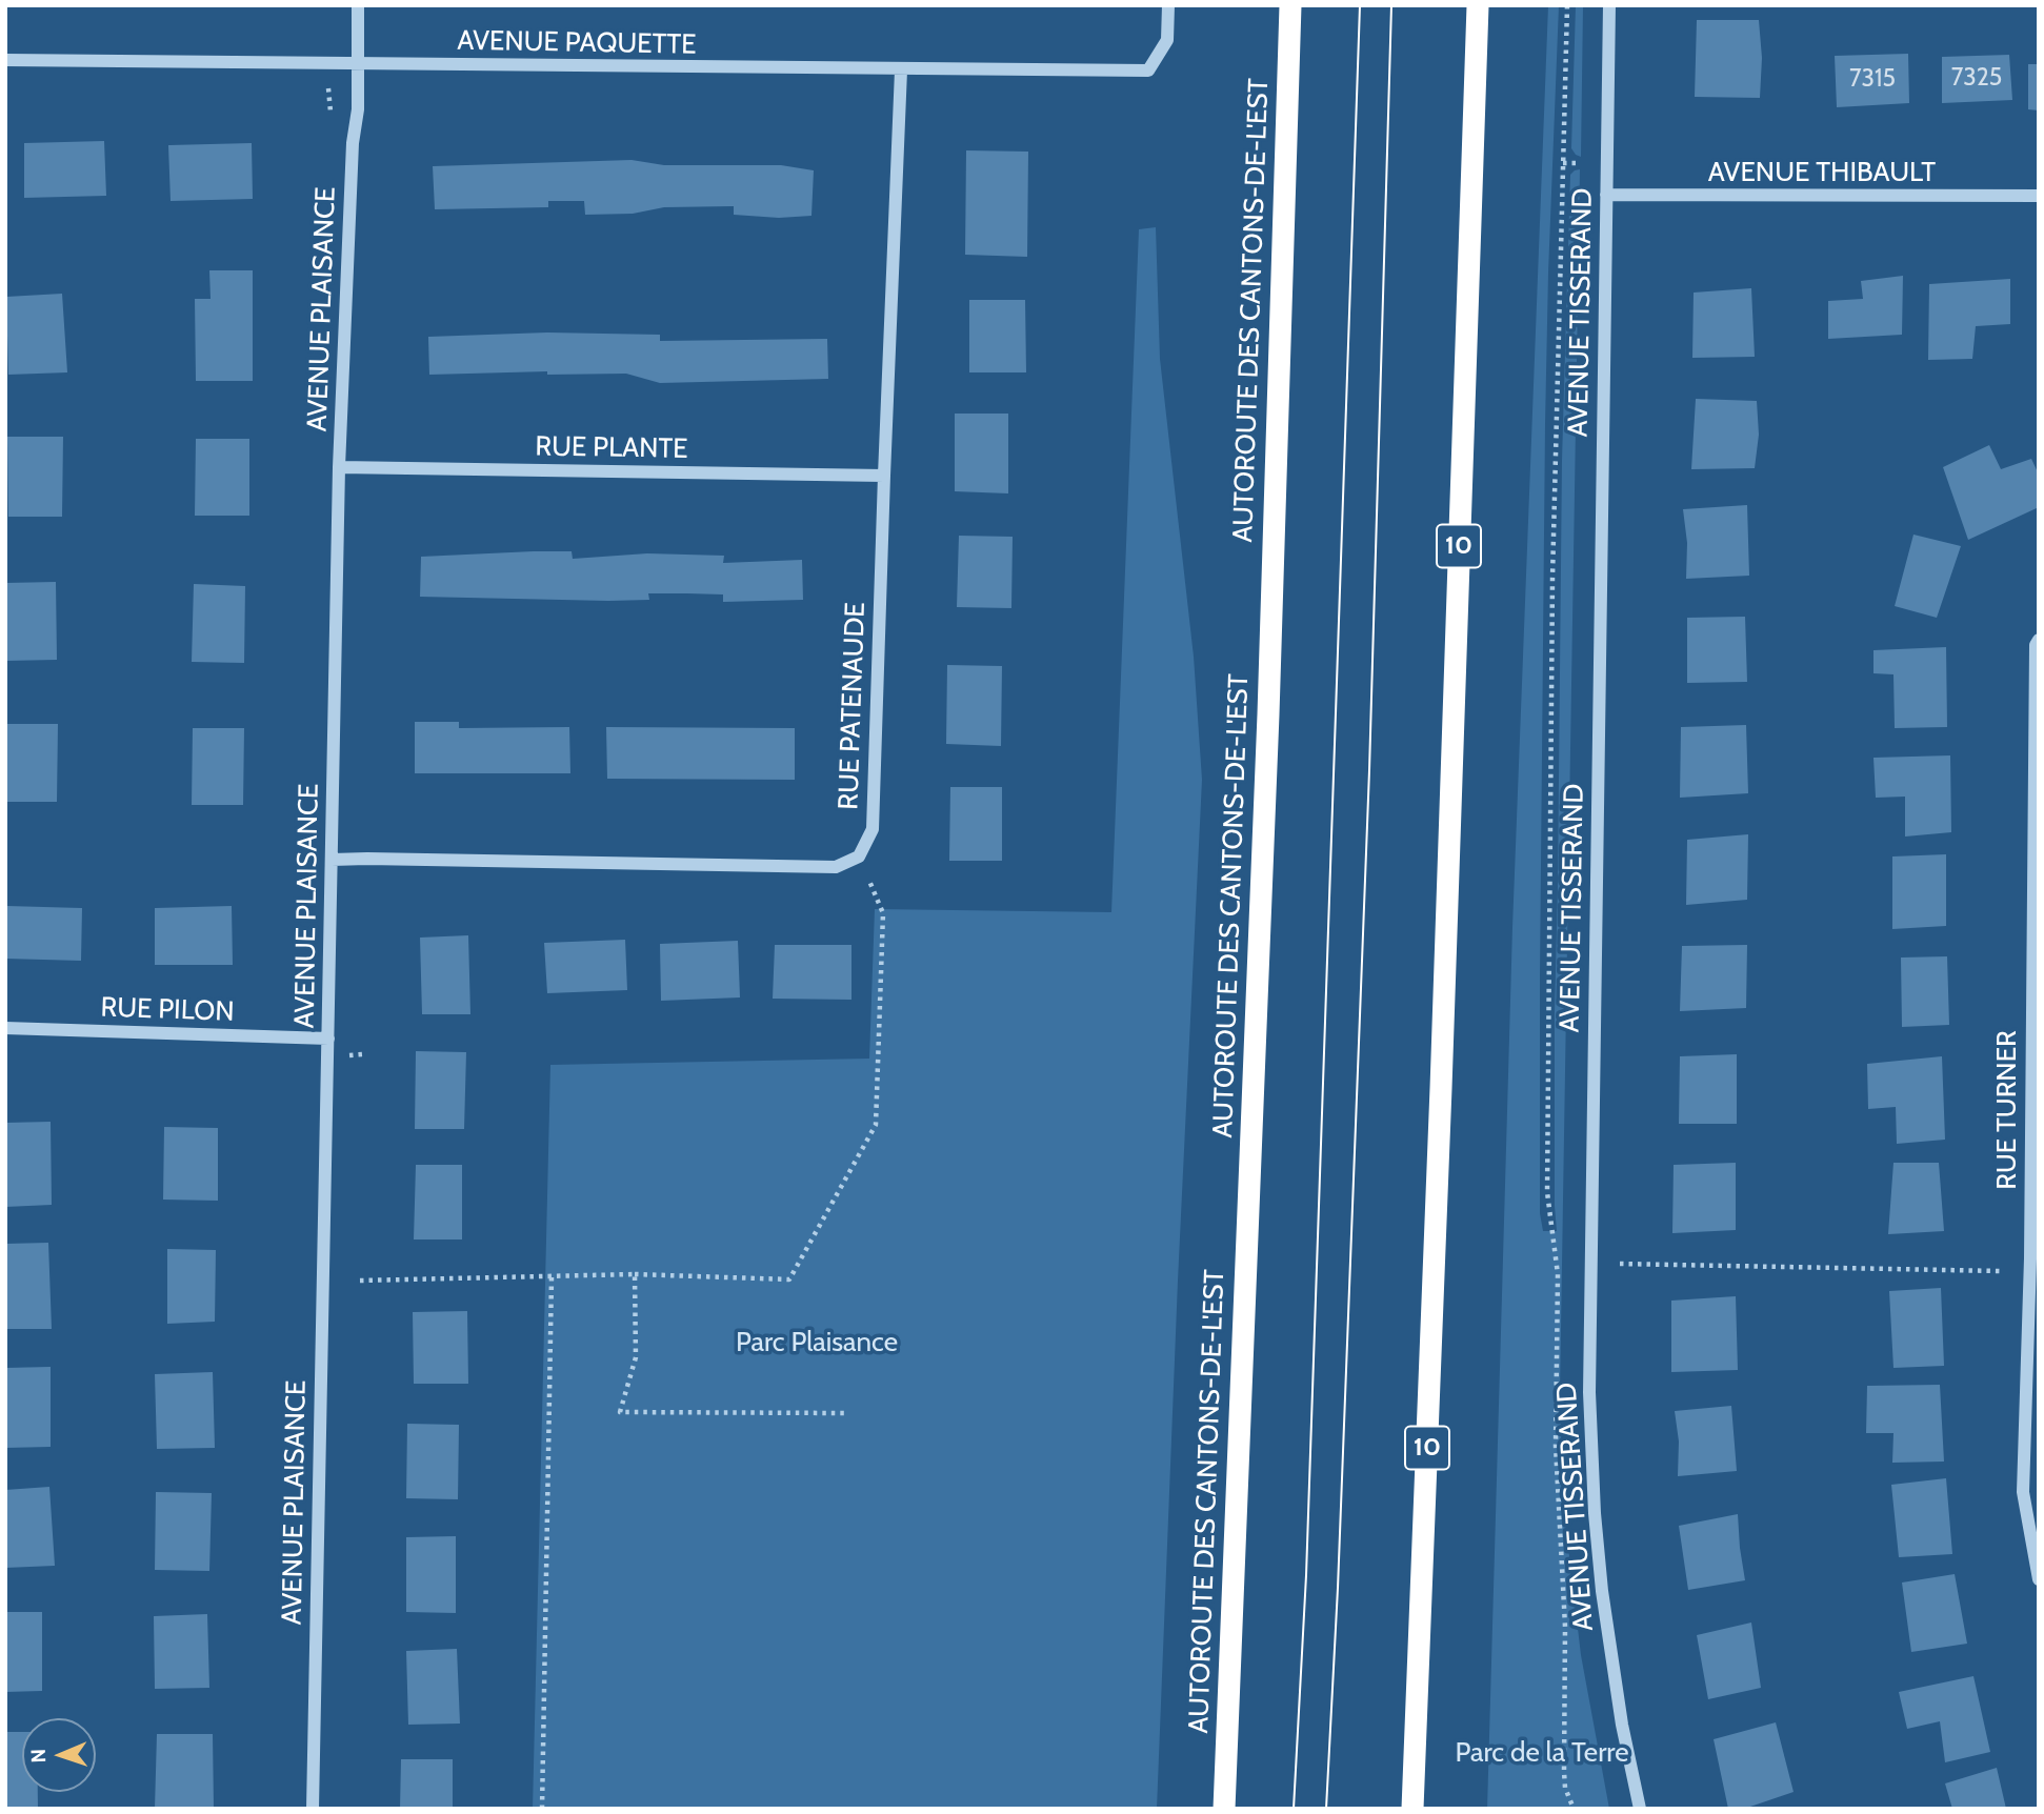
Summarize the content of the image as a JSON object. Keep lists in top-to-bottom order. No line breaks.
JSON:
{"streets":{"highway":["AUTOROUTE DES CANTONS-DE-L'EST","10"],"street":["AVENUE PAQUETTE","AVENUE THIBAULT","AVENUE PLAISANCE","AVENUE TISSERAND","RUE PLANTE","RUE PATENAUDE","RUE PILON","RUE TURNER"]},"crossings":[["AVENUE PAQUETTE","AVENUE PLAISANCE"],["AVENUE PAQUETTE","RUE PATENAUDE"],["AVENUE THIBAULT","AVENUE TISSERAND"],["AVENUE PLAISANCE","RUE PLANTE"],["AVENUE PLAISANCE","RUE PILON"],["RUE PLANTE","RUE PATENAUDE"]],"parks":["Parc Plaisance","Parc de la Terre"],"house_numbers":["7325","7315"],"north":"left"}
